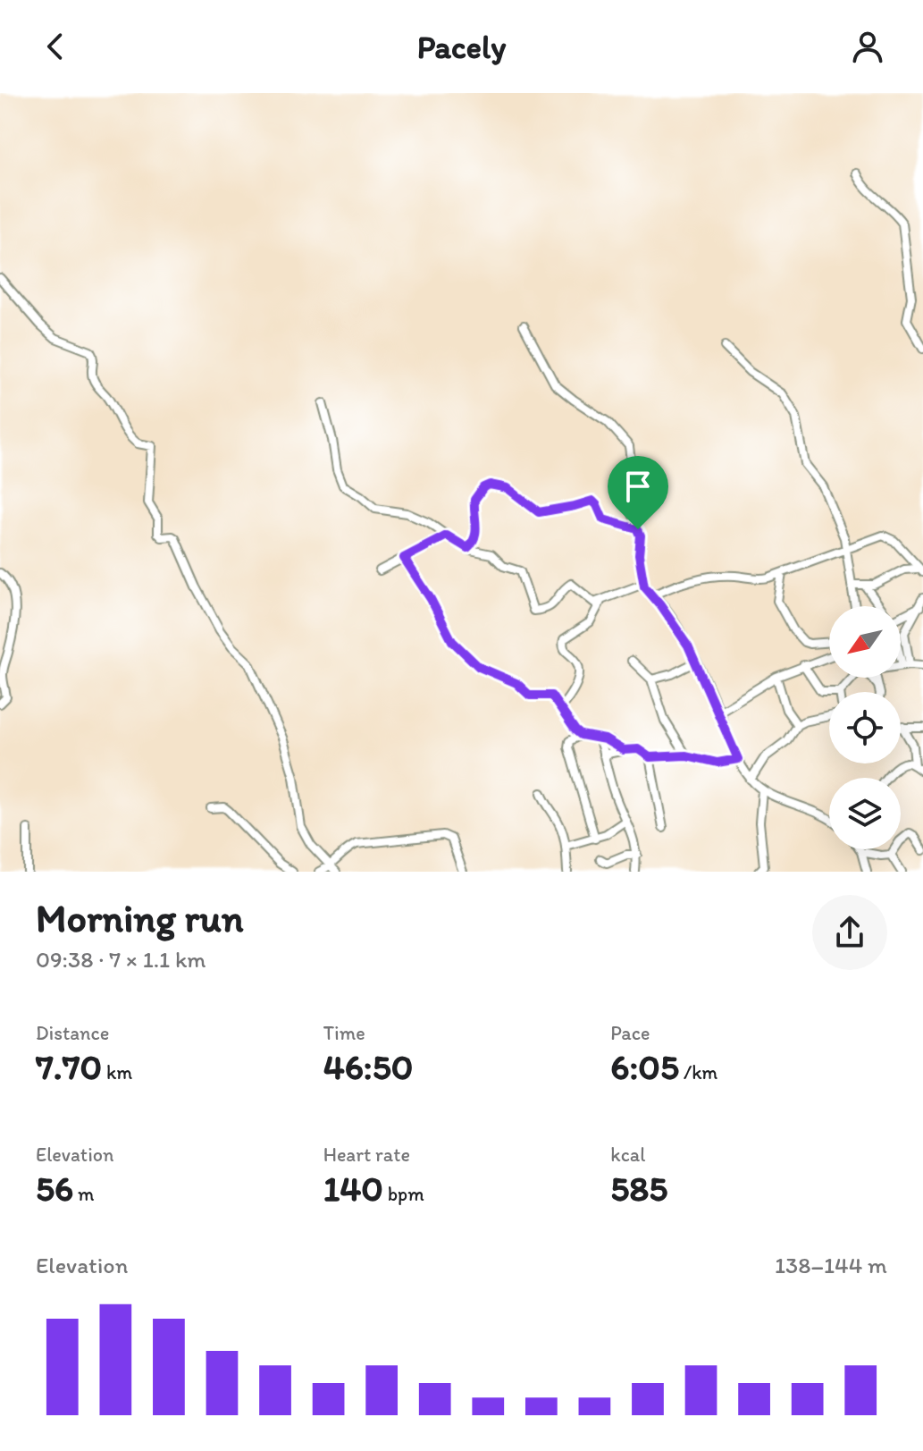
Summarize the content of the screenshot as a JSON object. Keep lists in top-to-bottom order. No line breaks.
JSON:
{"north":"bottom left","page":{"header":"Pacely","heading":["Morning run","09:38 · 7 × 1.1 km"],"stats":[["Distance","7.70 km"],["Time","46:50"],["Pace","6:05 /km"],["Elevation","56 m"],["Heart rate","140 bpm"],["kcal","585"]],"chart":["Elevation","138–144 m"]}}
